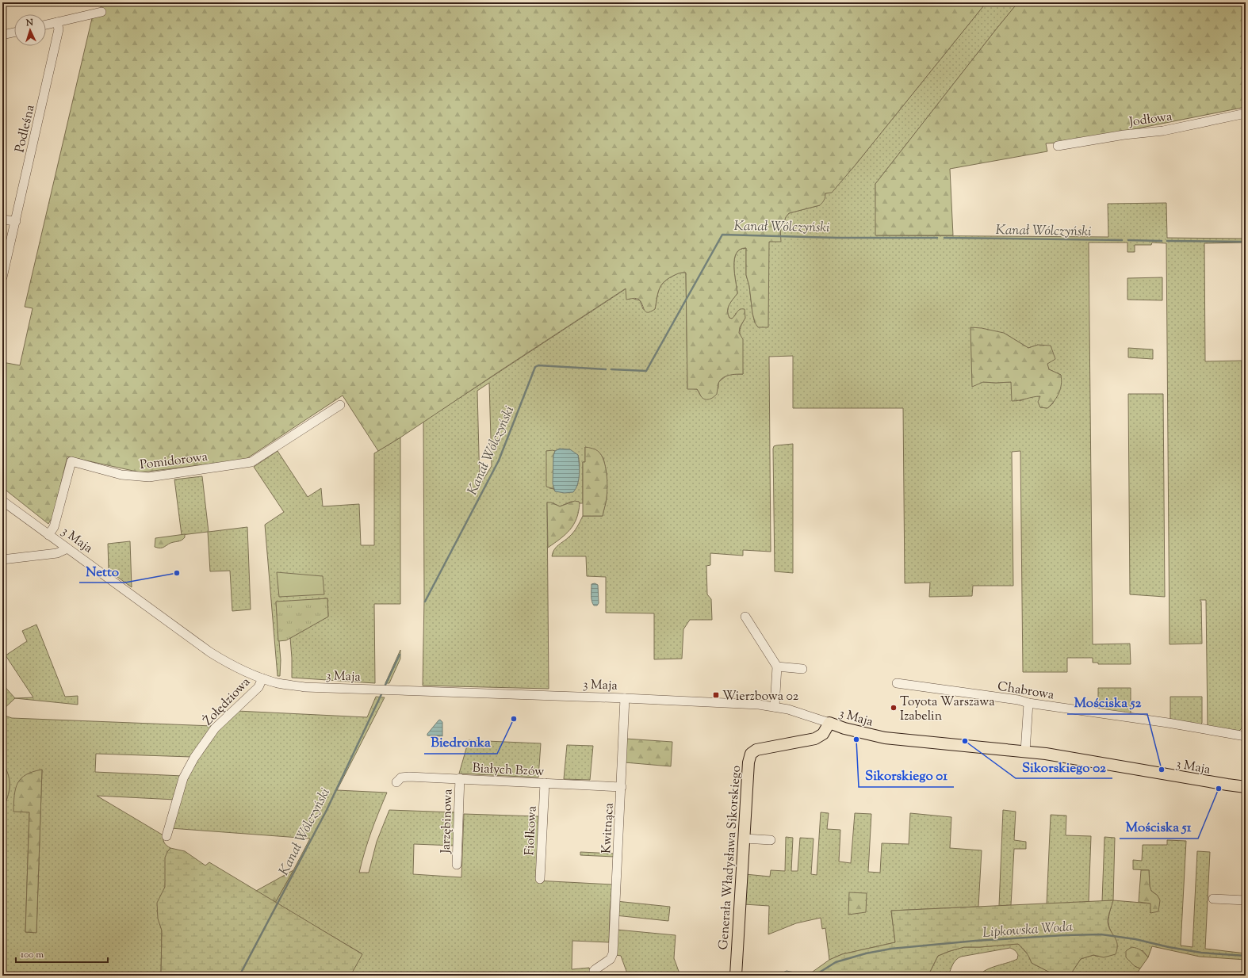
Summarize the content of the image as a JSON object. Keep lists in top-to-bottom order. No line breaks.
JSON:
{"streets":{"main road":["3 Maja","Generała Władysława Sikorskiego"],"street":["Jodłowa","Podleśna","Pomidorowa","Chabrowa","Żołędziowa","Białych Bzów","Jarzębinowa","Kwitnąca","Fiołkowa"]},"crossings":[["Pomidorowa","3 Maja"],["3 Maja","Żołędziowa"],["3 Maja","Kwitnąca"],["3 Maja","Generała Władysława Sikorskiego"],["Białych Bzów","Jarzębinowa"],["Białych Bzów","Kwitnąca"],["Białych Bzów","Fiołkowa"]],"water":["Kanał Wólczyński","Lipkowska Woda"],"places":{"other":["Netto","Toyota Warszawa Izabelin","Biedronka","Sikorskiego 01","Sikorskiego 02","Mościska 52","Mościska 51"],"transit":["Wierzbowa 02"]},"scale_bar":"100 m","north":"top"}
